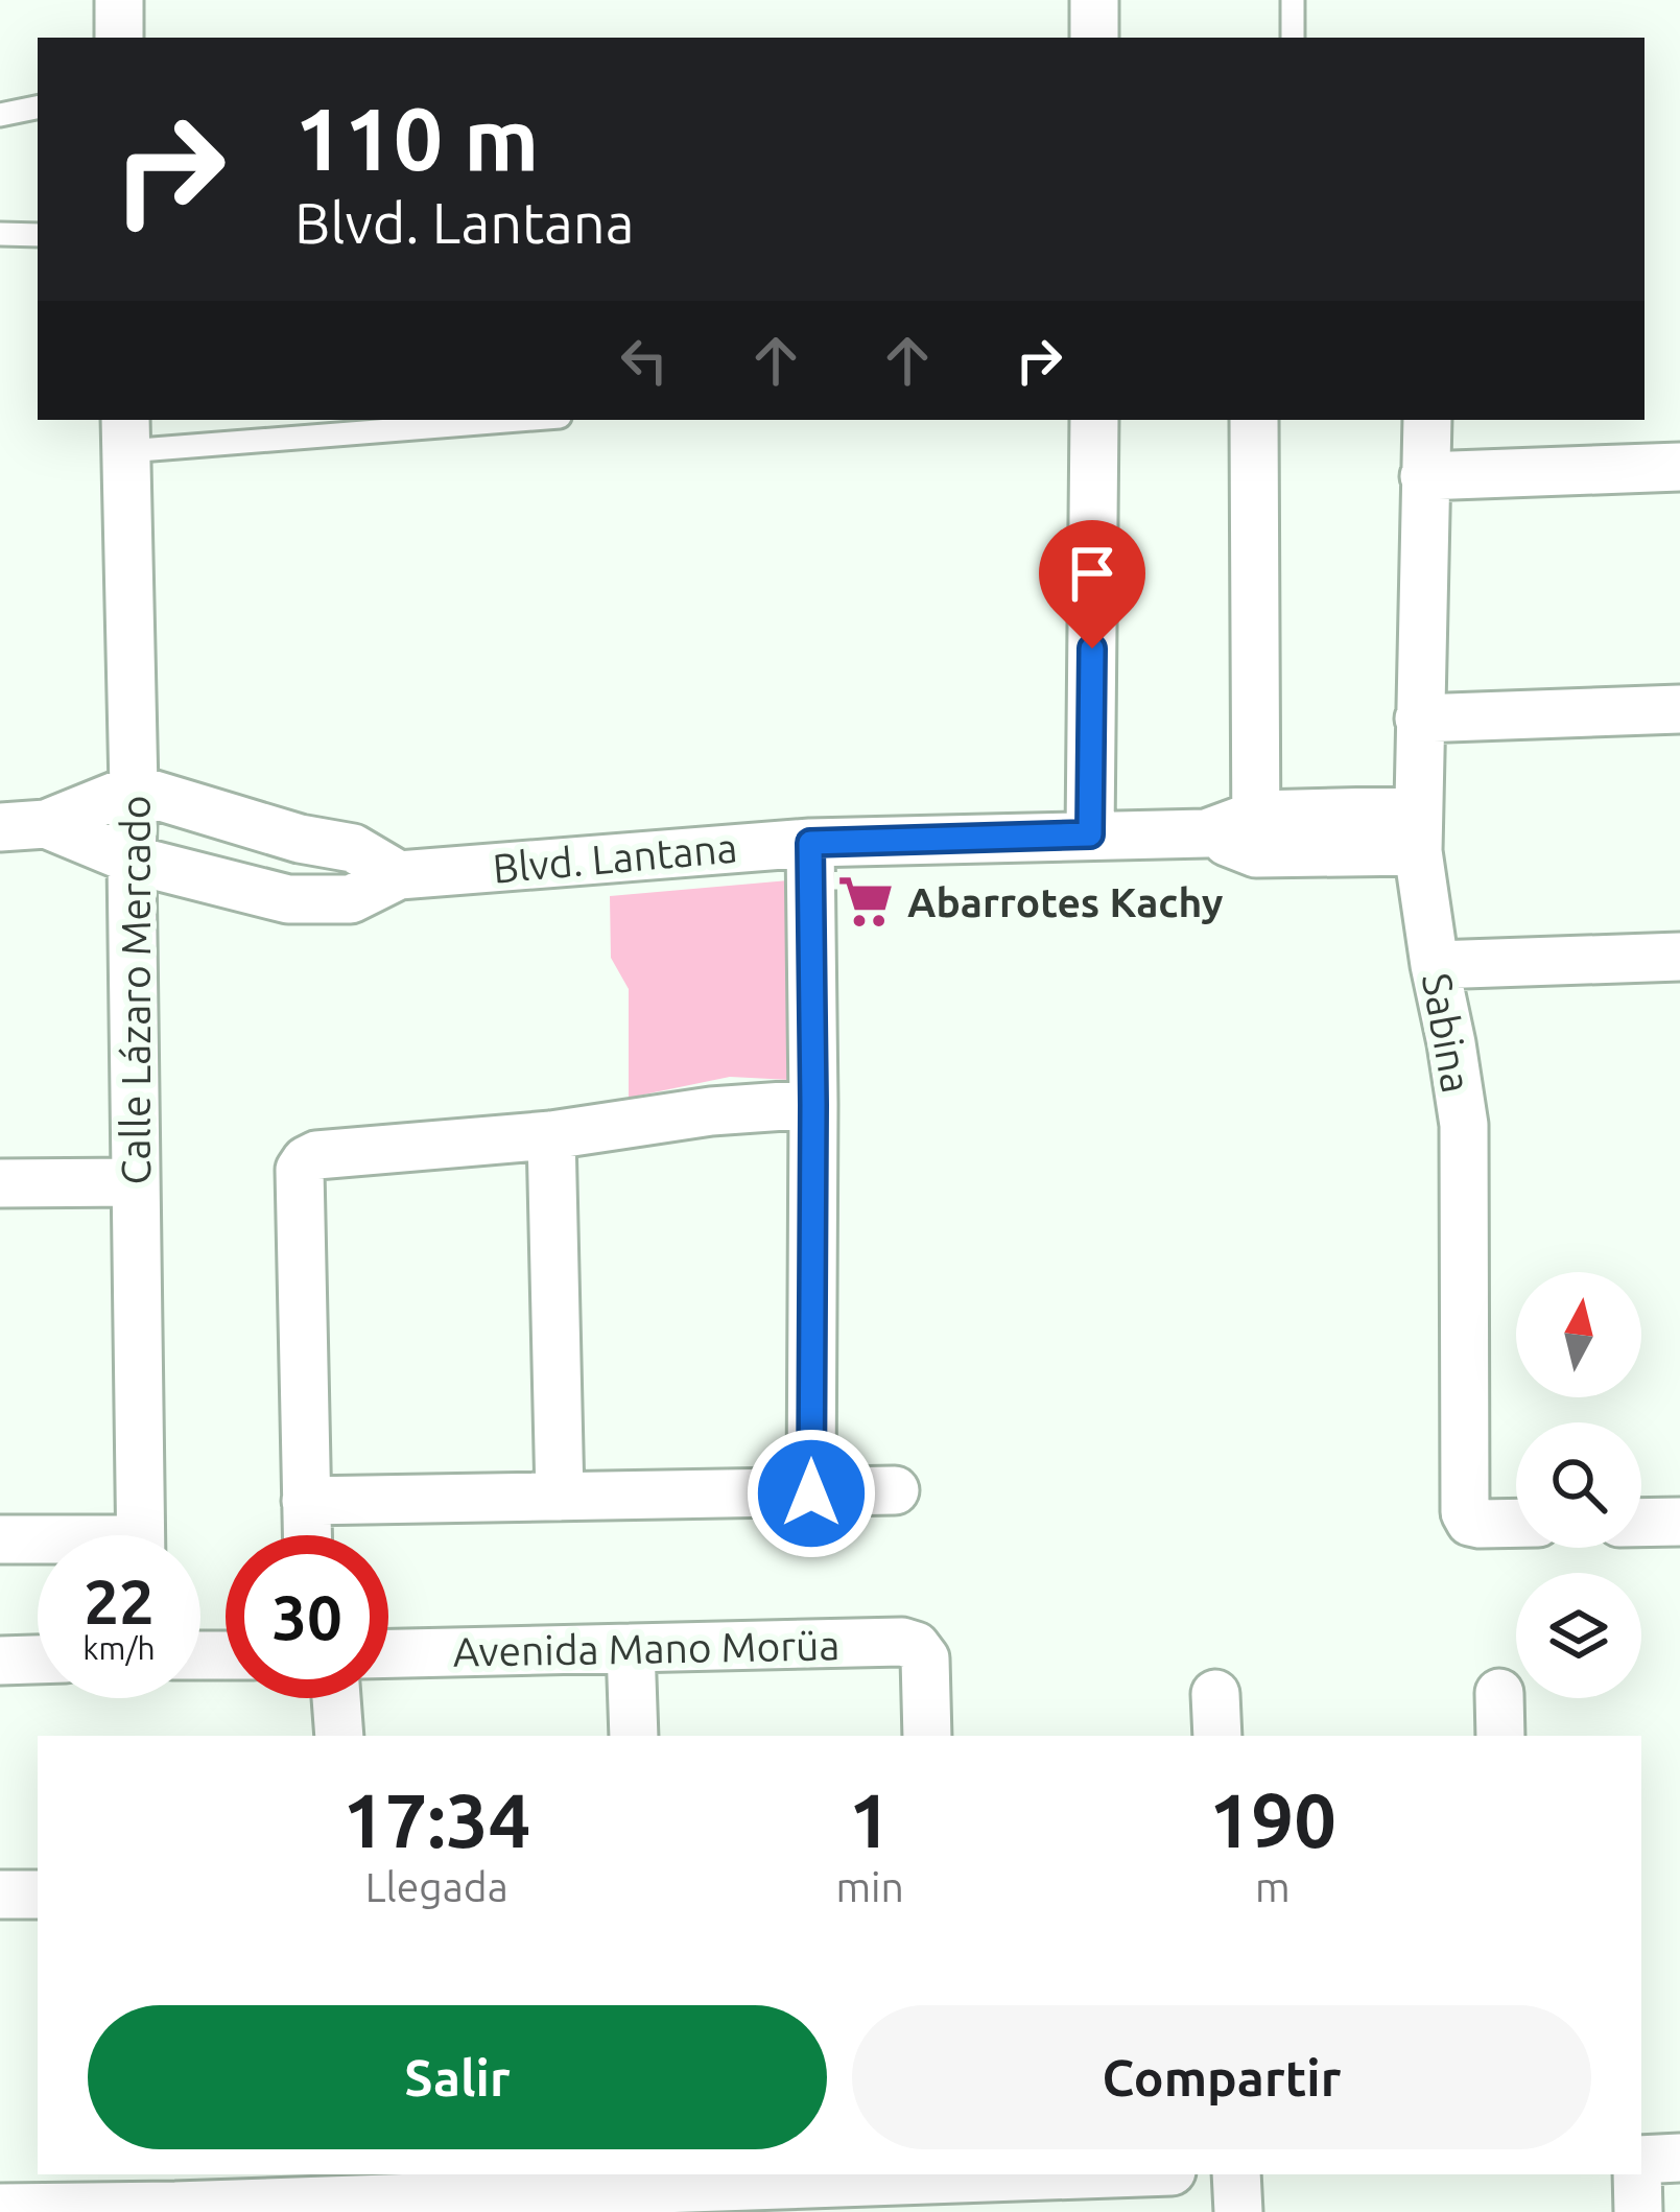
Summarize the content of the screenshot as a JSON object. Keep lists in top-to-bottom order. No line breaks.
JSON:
{"streets":{"street":["Blvd. Lantana","Calle Lázaro Mercado","Sabina","Avenida Mano Morüa"]},"crossings":[["Blvd. Lantana","Sabina"]],"places":{"supermarket":["Abarrotes Kachy"]},"north":"top","page":{"turn":["110 m","Blvd. Lantana"],"speed":"22 km/h","limit":"30","eta":["17:34","Llegada","1","min","190","m"],"buttons":["Salir","Compartir"]}}
